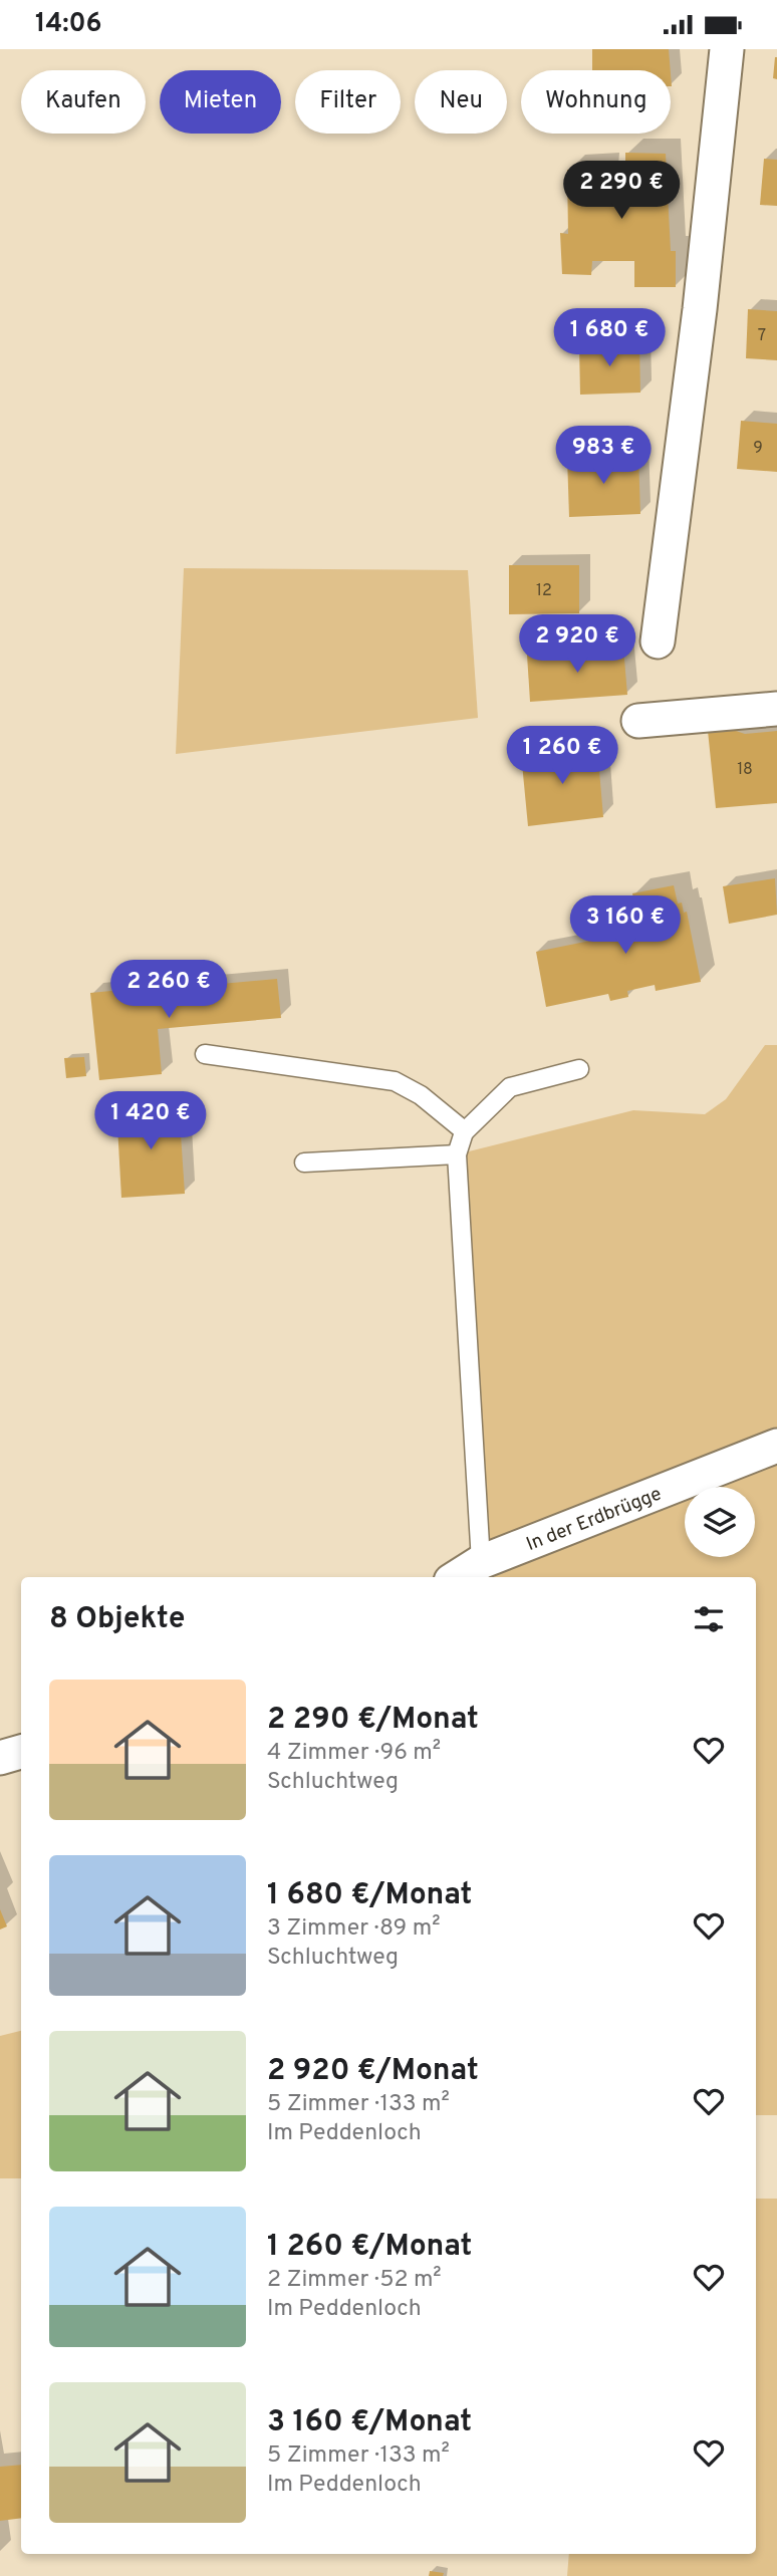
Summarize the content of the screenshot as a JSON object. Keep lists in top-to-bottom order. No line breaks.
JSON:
{"streets":{"street":["In der Erdbrügge"]},"house_numbers":["7","9","12","18"],"page":{"status":"14:06","chip":["Kaufen","Mieten","Filter","Neu","Wohnung"],"price":["2 290 €","1 680 €","983 €","2 920 €","1 260 €","3 160 €","2 260 €","1 420 €"],"heading":"8 Objekte","list":[{"name":"2 290 €/Monat","note":"4 Zimmer · 96 m² · Schluchtweg"},{"name":"1 680 €/Monat","note":"3 Zimmer · 89 m² · Schluchtweg"},{"name":"2 920 €/Monat","note":"5 Zimmer · 133 m² · Im Peddenloch"},{"name":"1 260 €/Monat","note":"2 Zimmer · 52 m² · Im Peddenloch"},{"name":"3 160 €/Monat","note":"5 Zimmer · 133 m² · Im Peddenloch"}]}}
